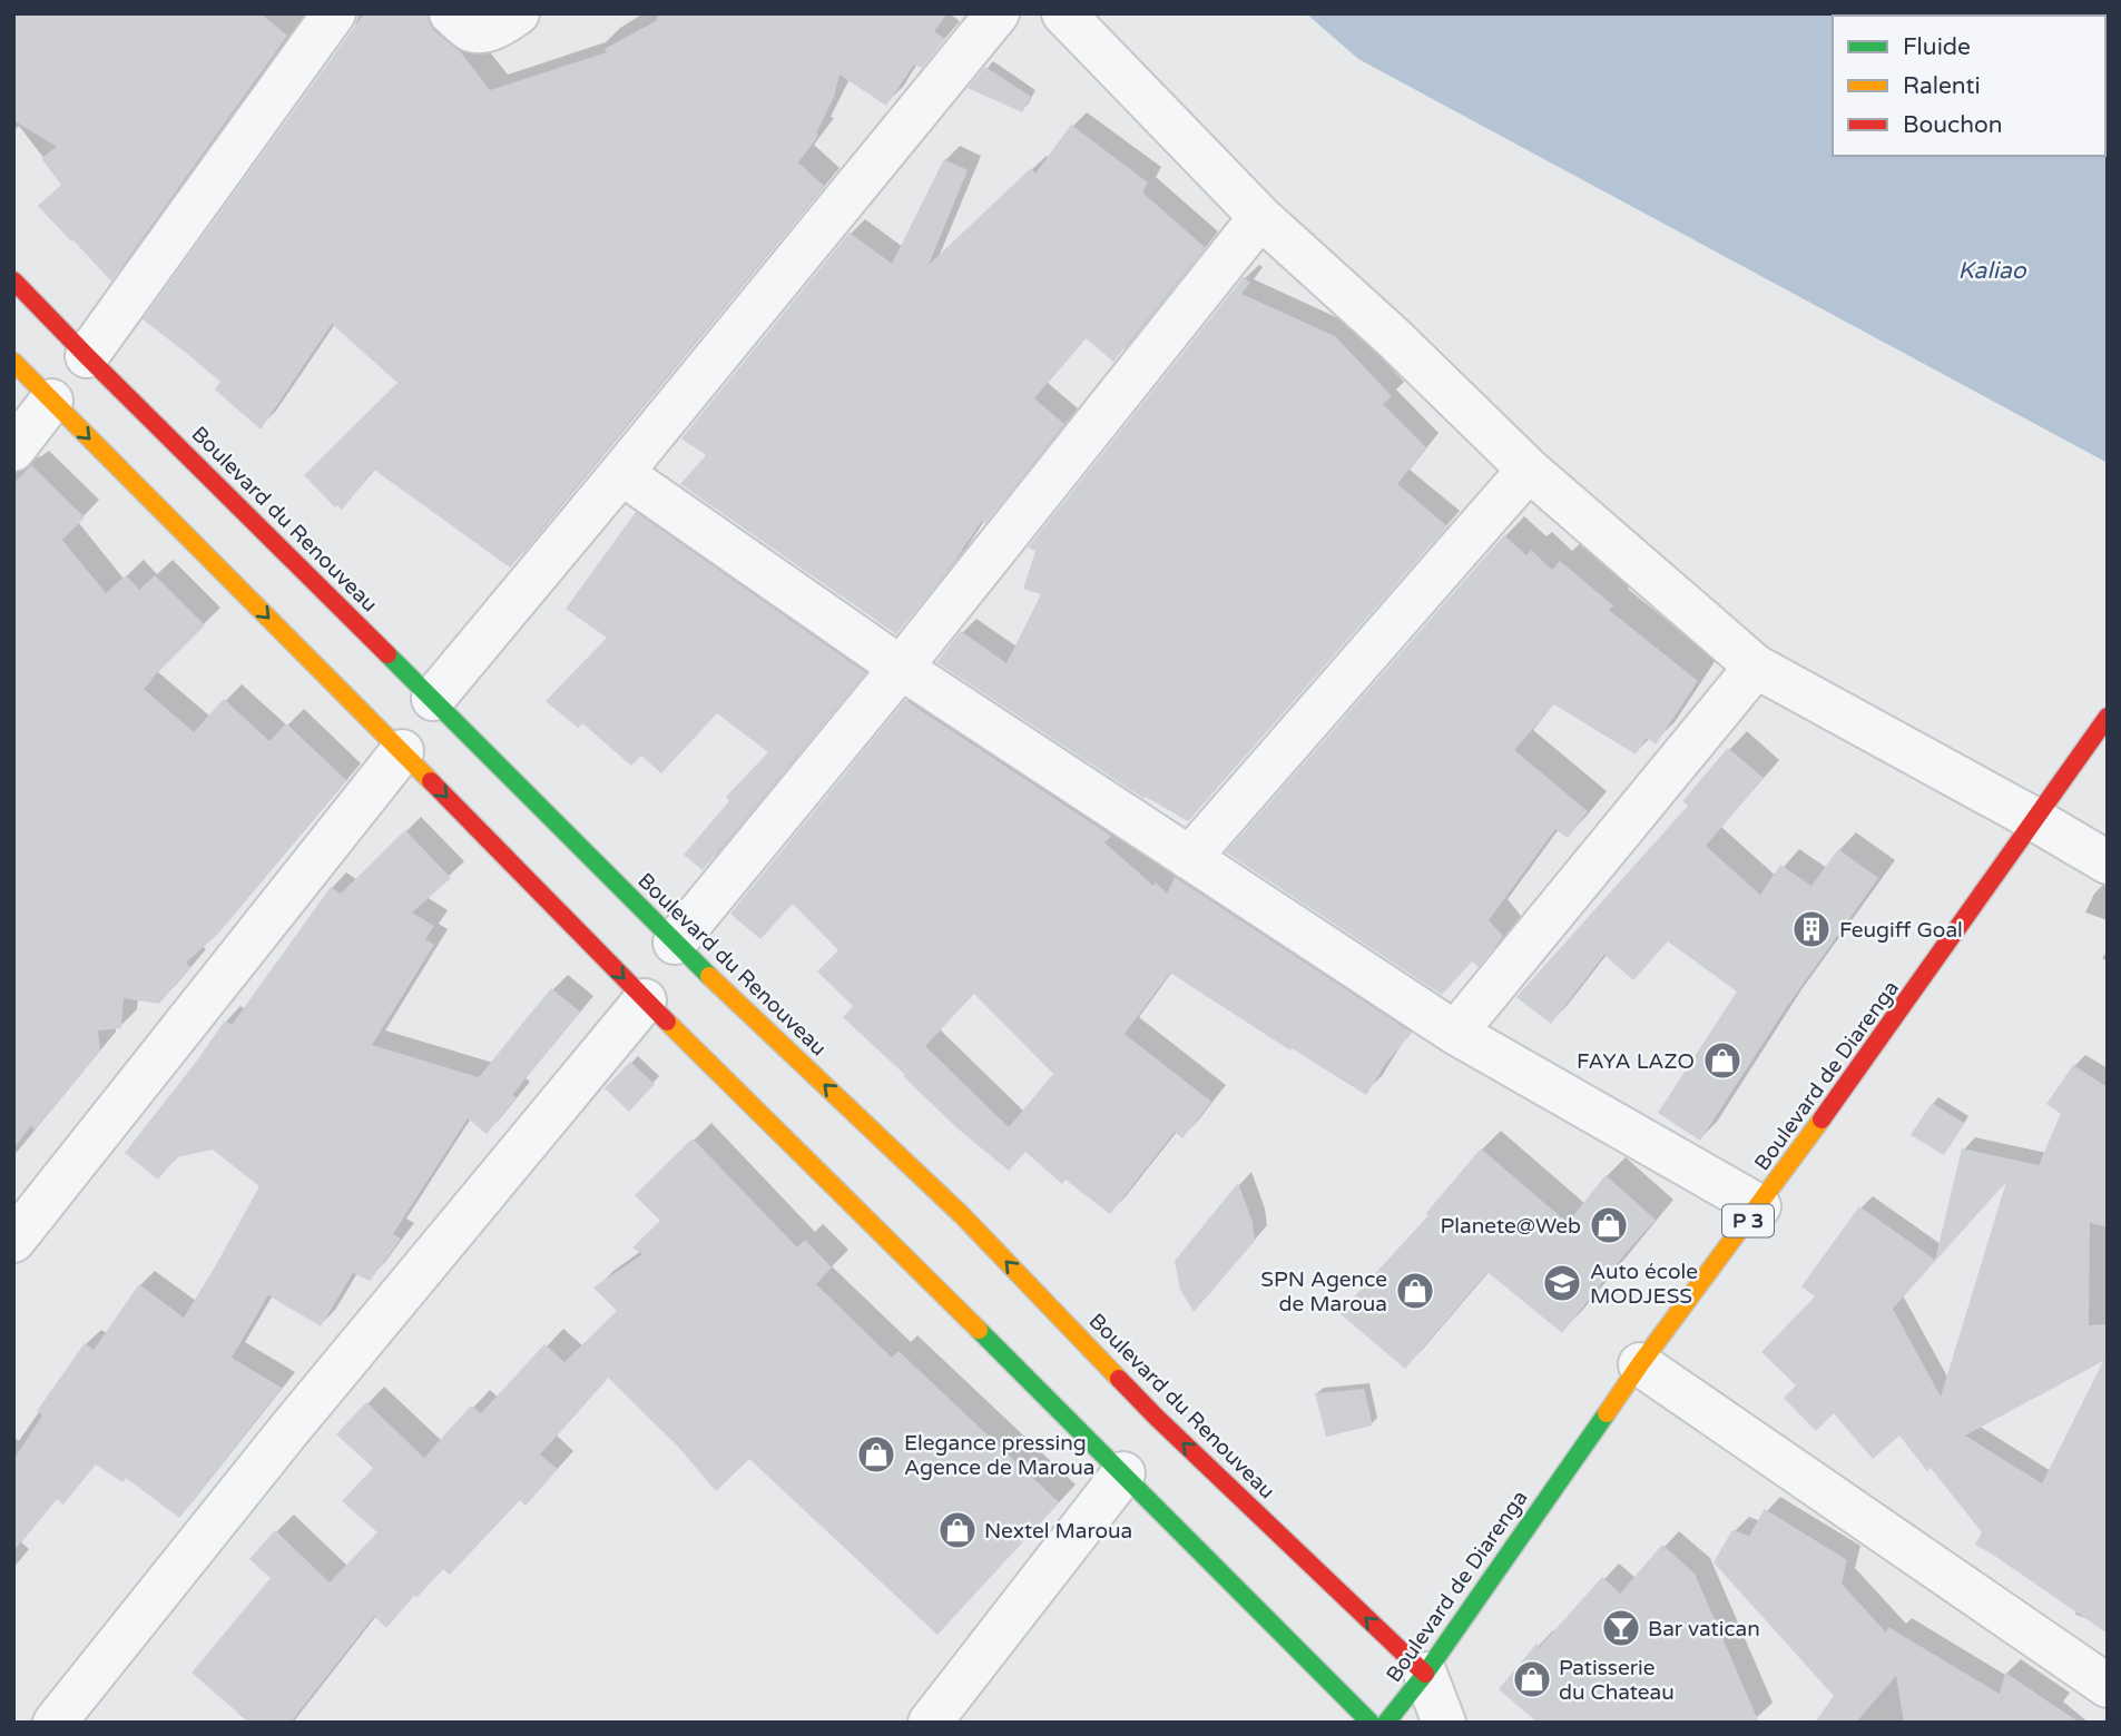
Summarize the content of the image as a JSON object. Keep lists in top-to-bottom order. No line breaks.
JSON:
{"streets":{"main road":["Boulevard du Renouveau","Boulevard de Diarenga","P 3"]},"crossings":[["Boulevard du Renouveau","Boulevard de Diarenga"]],"water":["Kaliao"],"places":{"building":["Feugiff Goal"],"shop":["FAYA LAZO","Planete@Web","SPN Agence de Maroua","Elegance pressing Agence de Maroua","Nextel Maroua","Patisserie du Chateau"],"school or university":["Auto école MODJESS"],"bar":["Bar vatican"]},"legend":["Fluide","Ralenti","Bouchon"]}
